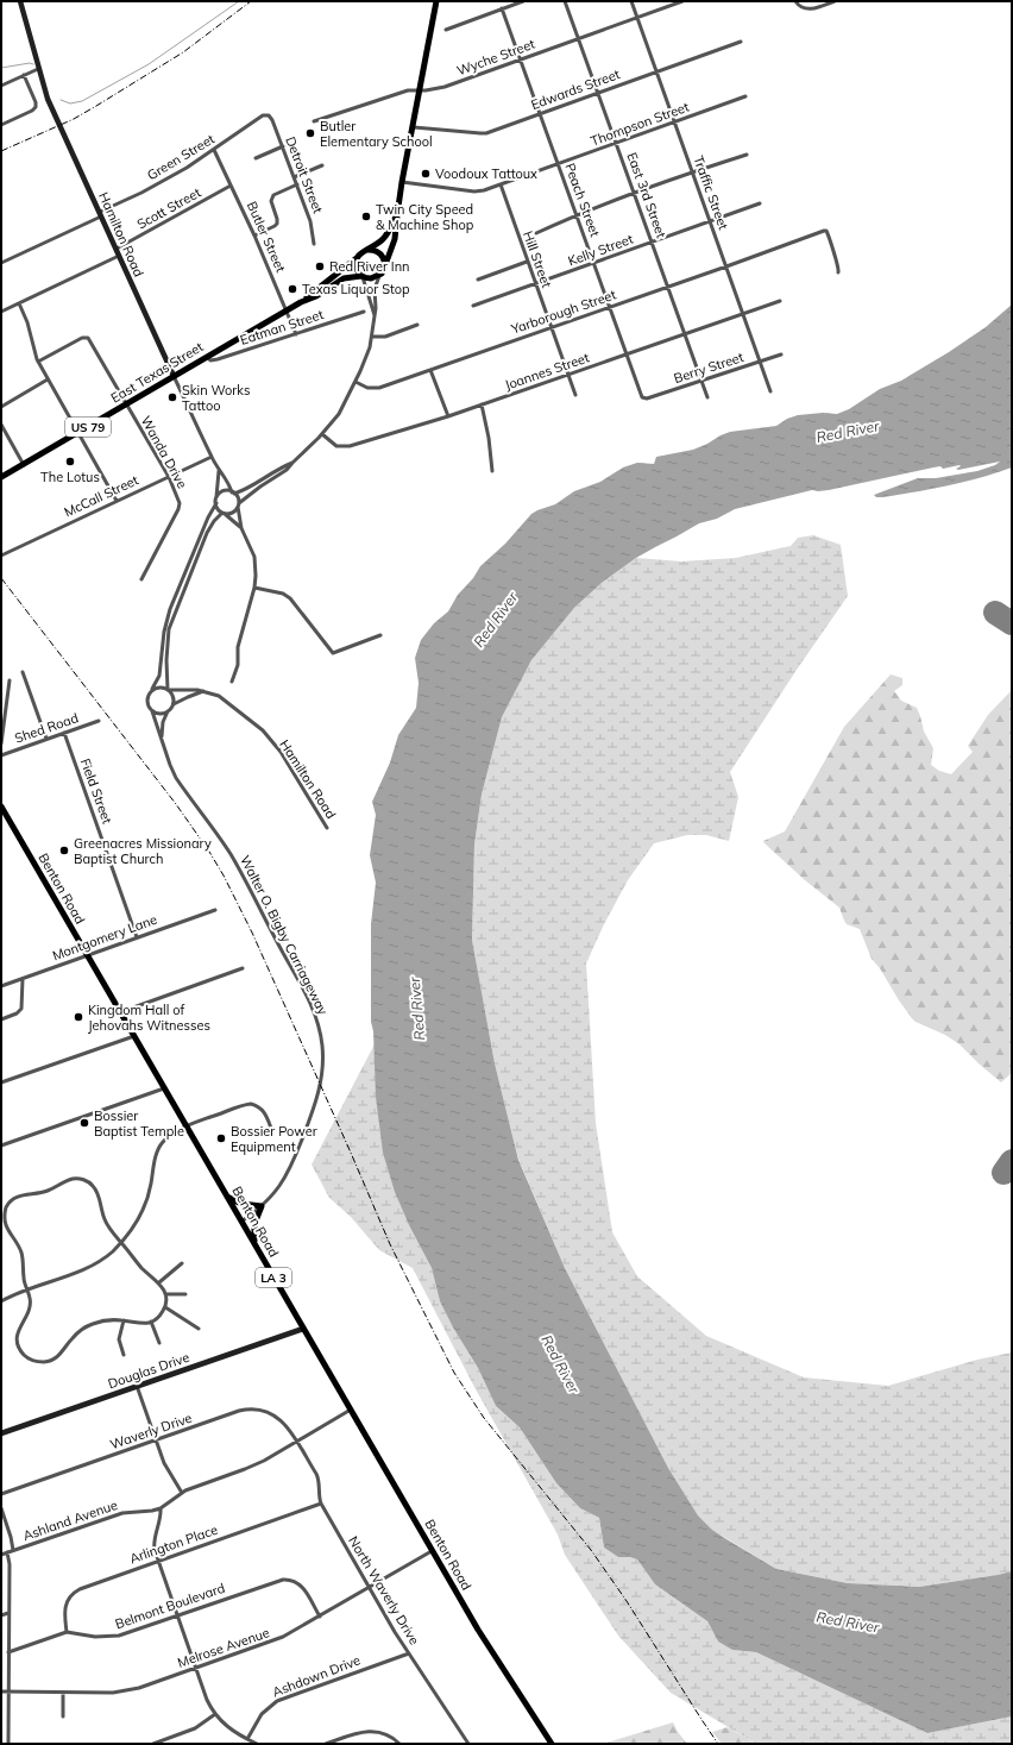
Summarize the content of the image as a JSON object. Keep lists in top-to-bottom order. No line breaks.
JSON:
{"streets":{"main road":["East Texas Street","US 79","Benton Road","LA 3"],"street":["Wyche Street","Edwards Street","Thompson Street","Green Street","Detroit Street","Traffic Street","East 3rd Street","Peach Street","Scott Street","Hamilton Road","Butler Street","Kelly Street","Hill Street","Yarborough Street","Eatman Street","Berry Street","Joannes Street","Wanda Drive","McCall Street","Shed Road","Field Street","Walter O. Bigby Carriageway","Montgomery Lane","Douglas Drive","Waverly Drive","Ashland Avenue","Arlington Place","North Waverly Drive","Belmont Boulevard","Melrose Avenue","Ashdown Drive"]},"crossings":[["Wyche Street","Traffic Street"],["Wyche Street","East 3rd Street"],["Wyche Street","Peach Street"],["Wyche Street","East Texas Street"],["Edwards Street","Traffic Street"],["Edwards Street","East 3rd Street"],["Edwards Street","Peach Street"],["Edwards Street","East Texas Street"],["Thompson Street","Traffic Street"],["Thompson Street","East 3rd Street"],["Thompson Street","Peach Street"],["Thompson Street","Hill Street"],["Thompson Street","East Texas Street"],["Green Street","Detroit Street"],["Green Street","Hamilton Road"],["Green Street","Butler Street"],["Traffic Street","Kelly Street"],["Traffic Street","Yarborough Street"],["Traffic Street","Berry Street"],["Traffic Street","Joannes Street"],["East 3rd Street","Kelly Street"],["East 3rd Street","Yarborough Street"],["East 3rd Street","Berry Street"],["East 3rd Street","Joannes Street"],["Peach Street","Kelly Street"],["Peach Street","Yarborough Street"],["Peach Street","Berry Street"],["Peach Street","Joannes Street"],["Scott Street","Hamilton Road"],["Scott Street","Butler Street"],["Hamilton Road","East Texas Street"],["Hamilton Road","McCall Street"],["Hamilton Road","Walter O. Bigby Carriageway"],["Butler Street","Eatman Street"],["Butler Street","East Texas Street"],["Kelly Street","Hill Street"],["Hill Street","Yarborough Street"],["Hill Street","Joannes Street"],["Eatman Street","East Texas Street"],["East Texas Street","Wanda Drive"],["Wanda Drive","McCall Street"],["Shed Road","Field Street"],["Field Street","Montgomery Lane"],["Benton Road","Walter O. Bigby Carriageway"],["Benton Road","Montgomery Lane"],["Benton Road","Douglas Drive"],["Benton Road","Ashland Avenue"],["Benton Road","Melrose Avenue"],["Waverly Drive","Ashland Avenue"],["Waverly Drive","North Waverly Drive"],["Ashland Avenue","North Waverly Drive"],["Arlington Place","North Waverly Drive"],["Arlington Place","Belmont Boulevard"],["North Waverly Drive","Melrose Avenue"],["North Waverly Drive","Ashdown Drive"],["Belmont Boulevard","Melrose Avenue"]],"water":["Red River"],"places":["Butler Elementary School","Voodoux Tattoux","Twin City Speed & Machine Shop","Red River Inn","Texas Liquor Stop","Skin Works Tattoo","The Lotus","Greenacres Missionary Baptist Church","Kingdom Hall of Jehovahs Witnesses","Bossier Baptist Temple","Bossier Power Equipment"]}
